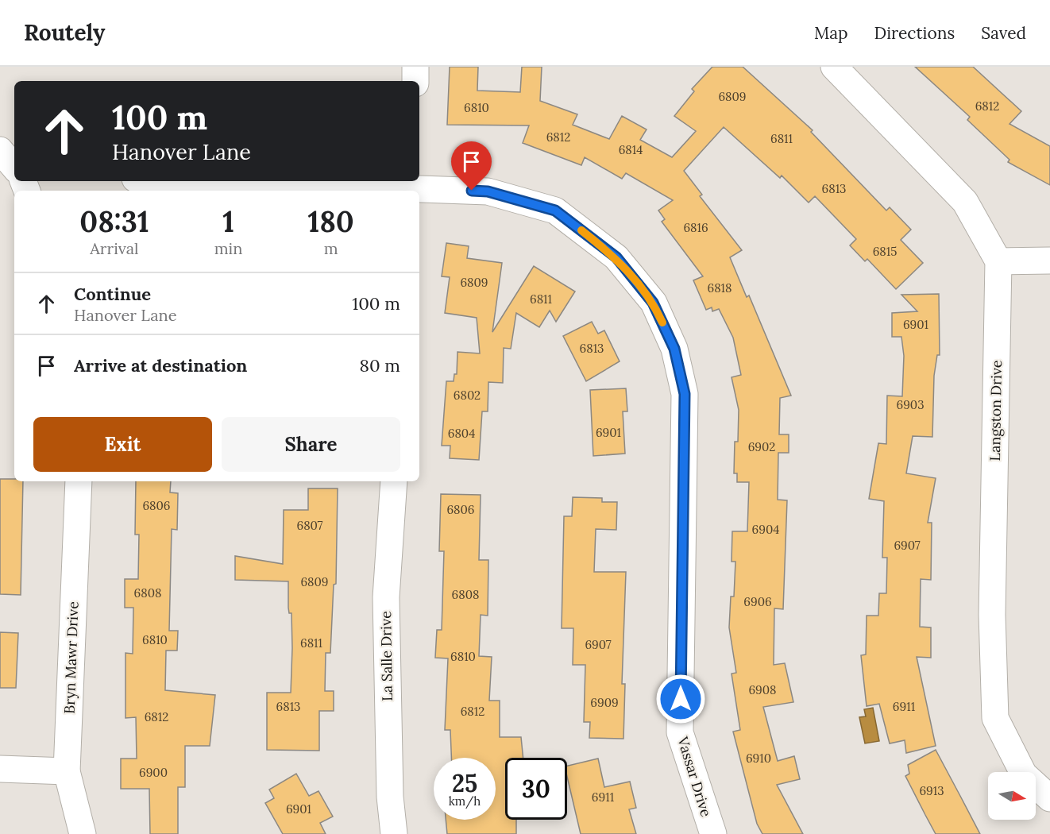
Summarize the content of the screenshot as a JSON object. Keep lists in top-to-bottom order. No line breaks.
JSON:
{"streets":{"street":["Langston Drive","La Salle Drive","Bryn Mawr Drive","Vassar Drive"]},"house_numbers":["6809","6812","6810","6812","6811","6814","6813","6816","6815","6809","6818","6811","6901","6813","6802","6903","6901","6804","6902","6806","6806","6807","6904","6907","6809","6808","6808","6906","6810","6811","6907","6810","6908","6909","6813","6911","6812","6812","6910","6900","6913","6911","6901"],"north":"right","page":{"header":"Routely","nav":["Map","Directions","Saved"],"turn":["100 m","Hanover Lane"],"eta":["08:31","Arrival","1","min","180","m"],"list":[{"name":"Continue","note":"Hanover Lane","value":"100 m"},{"name":"Arrive at destination","value":"80 m"}],"buttons":["Exit","Share"],"speed":"25 km/h","limit":"30"}}
